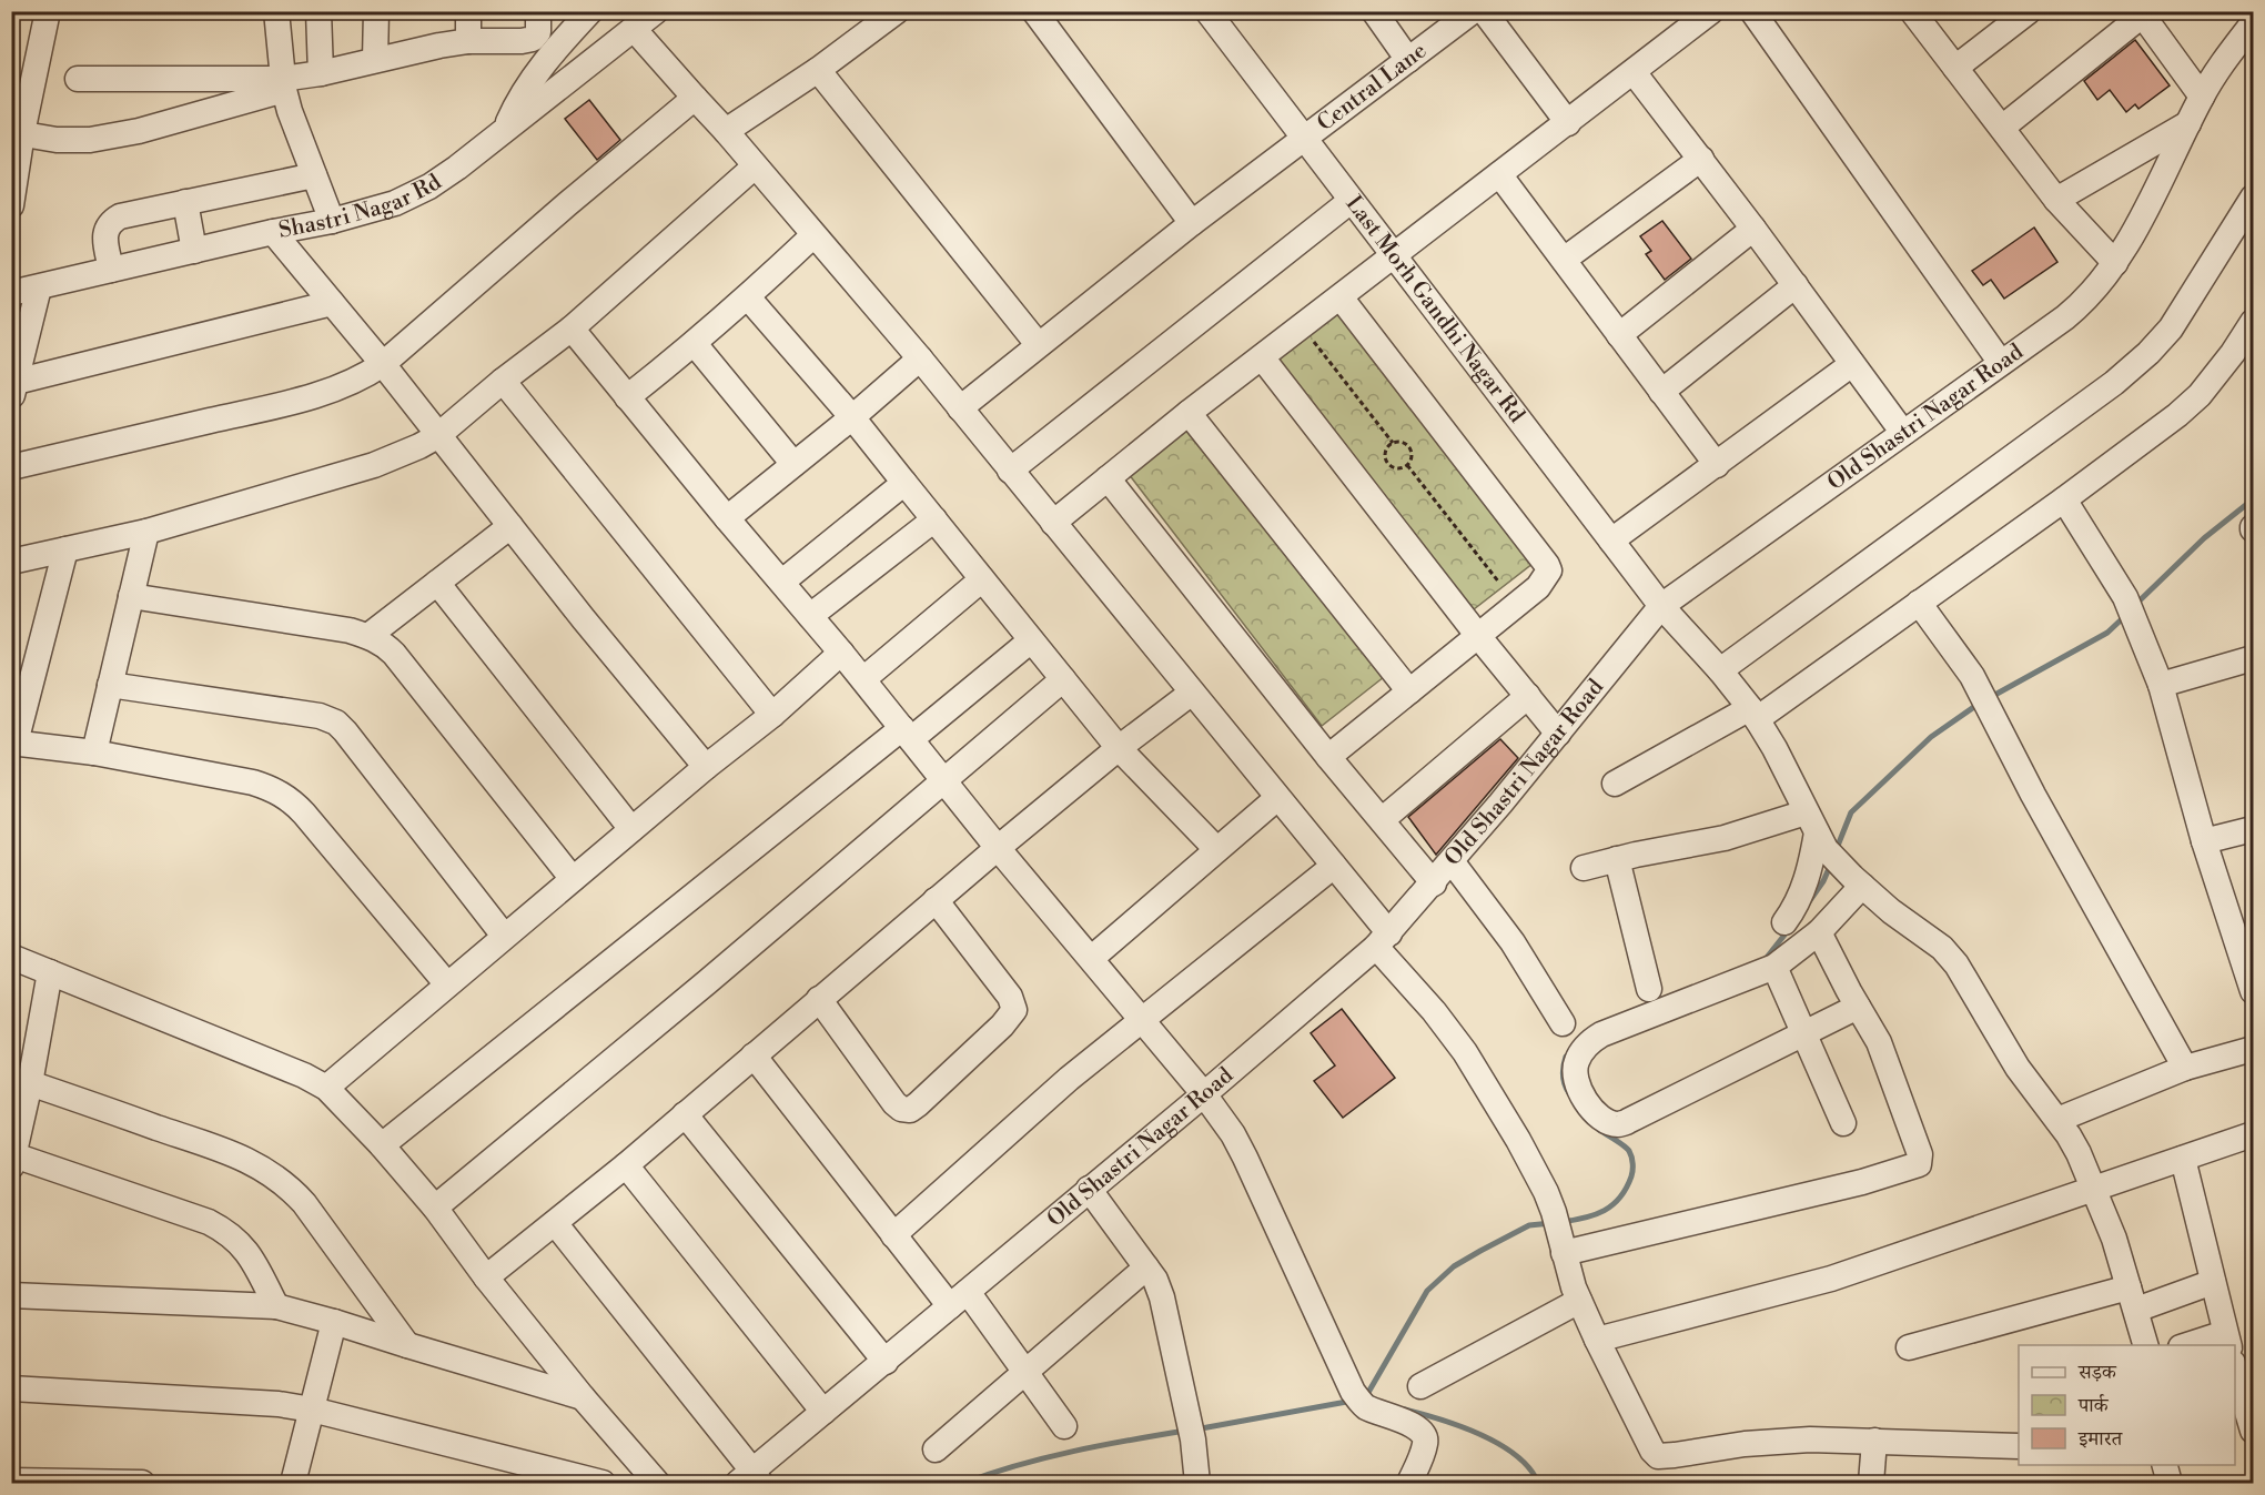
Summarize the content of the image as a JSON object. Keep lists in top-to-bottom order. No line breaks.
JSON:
{"streets":{"street":["Central Lane","Shastri Nagar Rd","Last Morh Gandhi Nagar Rd","Old Shastri Nagar Road"]},"crossings":[["Central Lane","Last Morh Gandhi Nagar Rd"],["Last Morh Gandhi Nagar Rd","Old Shastri Nagar Road"]],"legend":["सड़क","पार्क","इमारत"]}
